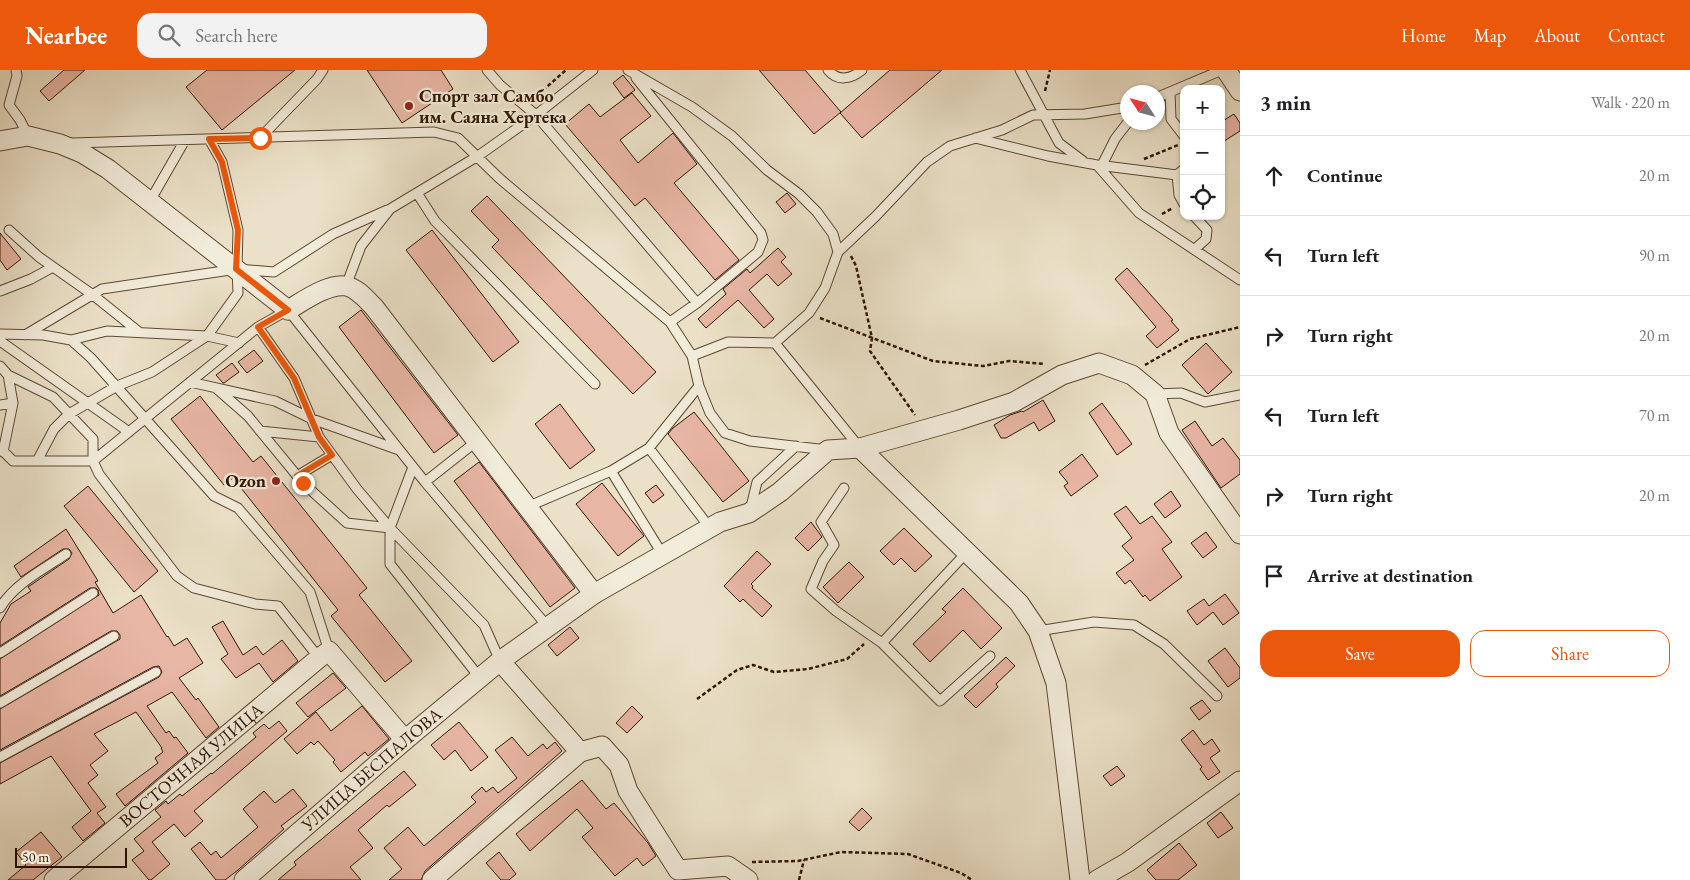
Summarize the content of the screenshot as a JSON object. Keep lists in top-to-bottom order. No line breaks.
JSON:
{"streets":{"street":["ВОСТОЧНАЯ УЛИЦА","УЛИЦА БЕСПАЛОВА"]},"places":["Спорт зал Самбо им. Саяна Хертека","Ozon"],"scale_bar":"50 m","north":"top left","page":{"header":"Nearbee","search":"Search here","nav":["Home","Map","About","Contact"],"heading":["3 min","Walk · 220 m"],"map_buttons":["+","−"],"list":[["Continue","20 m"],["Turn left","90 m"],["Turn right","20 m"],["Turn left","70 m"],["Turn right","20 m"],"Arrive at destination"],"buttons":["Save","Share"],"scale":"50 m"}}
